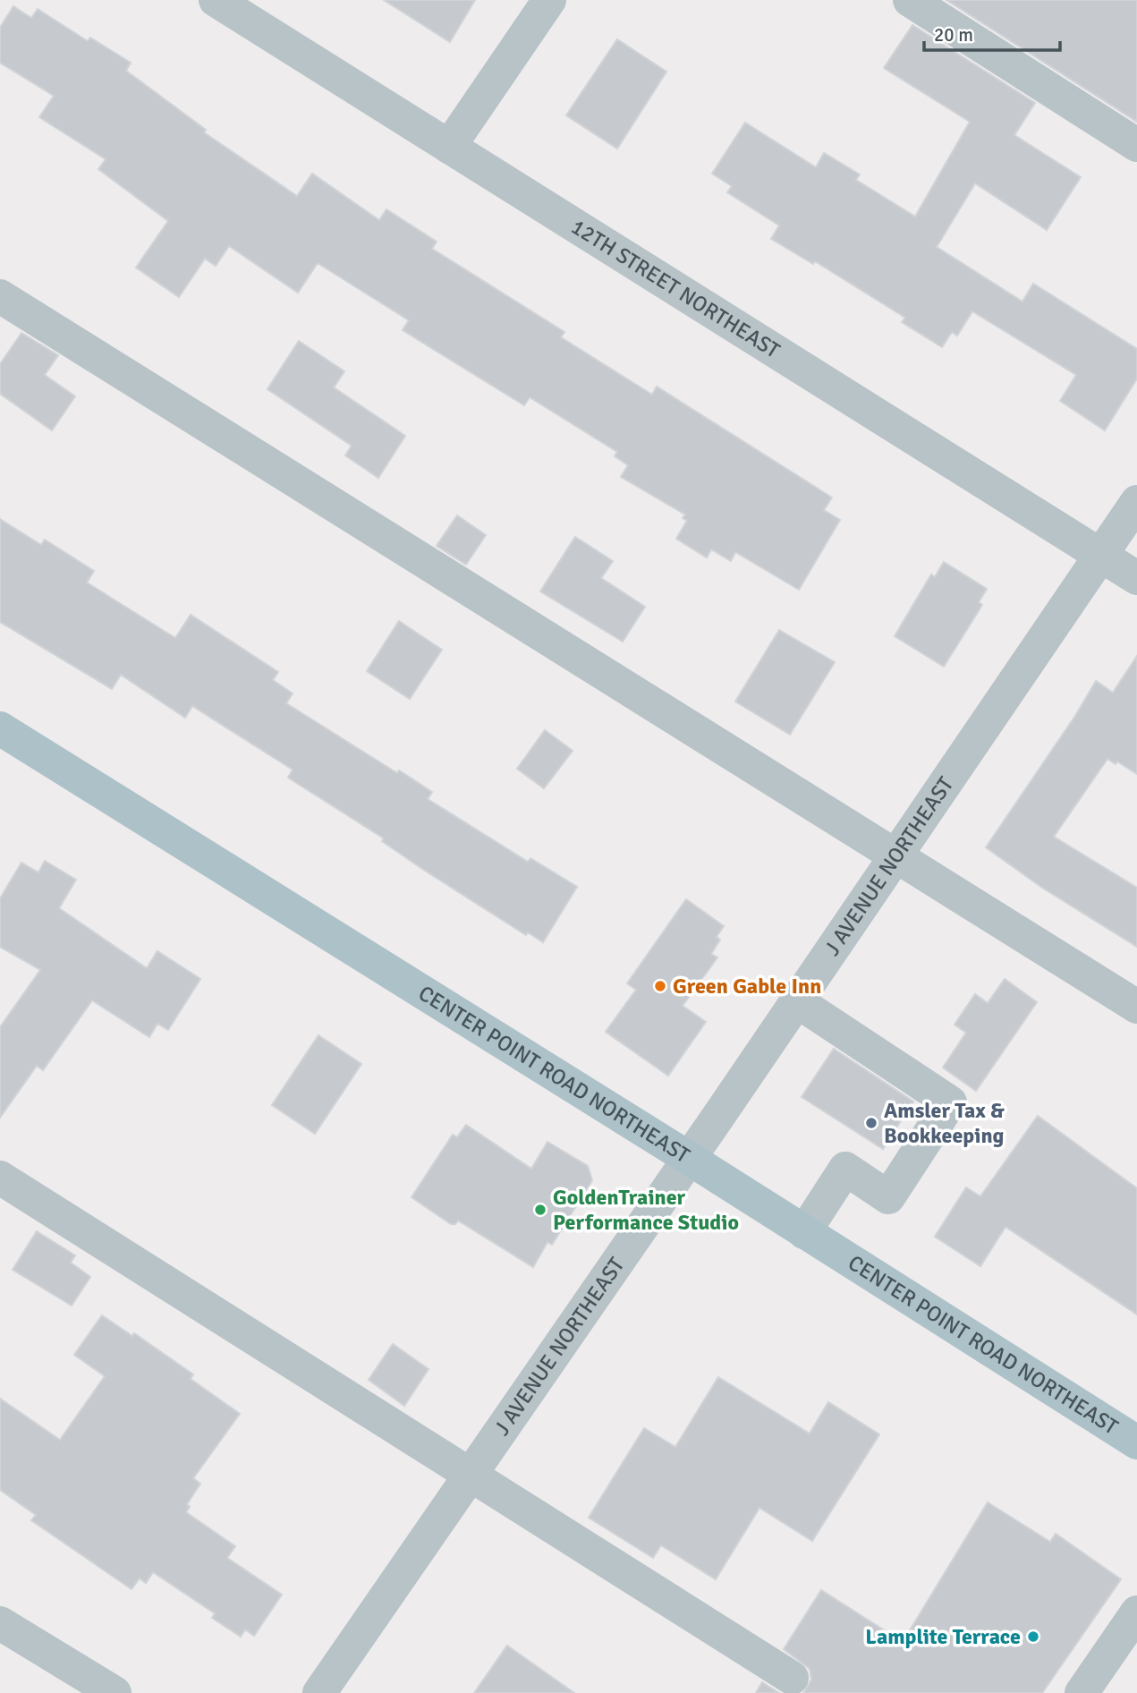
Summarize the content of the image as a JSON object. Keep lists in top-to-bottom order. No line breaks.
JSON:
{"streets":{"main road":["CENTER POINT ROAD NORTHEAST"],"street":["12TH STREET NORTHEAST","J AVENUE NORTHEAST"]},"crossings":[["12TH STREET NORTHEAST","J AVENUE NORTHEAST"],["J AVENUE NORTHEAST","CENTER POINT ROAD NORTHEAST"]],"places":["Green Gable Inn","Amsler Tax & Bookkeeping","GoldenTrainer Performance Studio","Lamplite Terrace"],"scale_bar":"20 m"}
